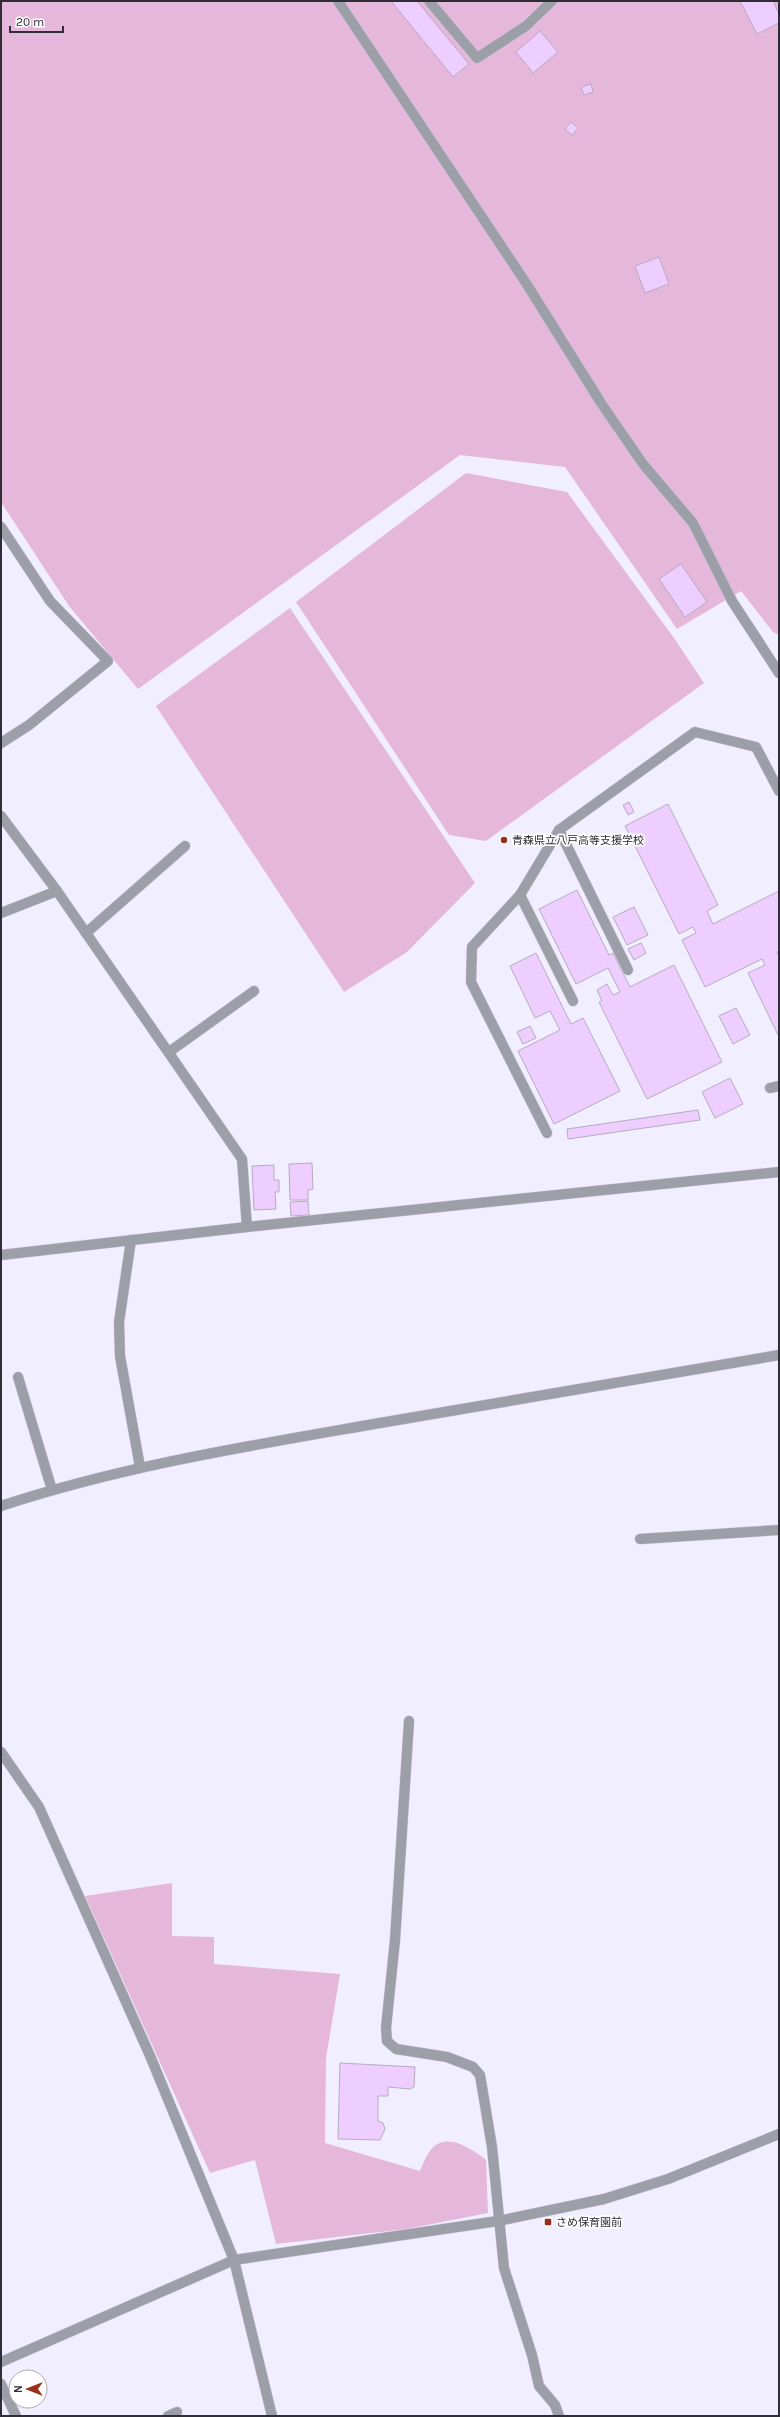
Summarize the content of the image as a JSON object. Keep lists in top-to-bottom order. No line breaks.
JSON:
{"places":{"other":["青森県立八戸高等支援学校"],"transit":["さめ保育園前"]},"scale_bar":"20 m","north":"left"}
